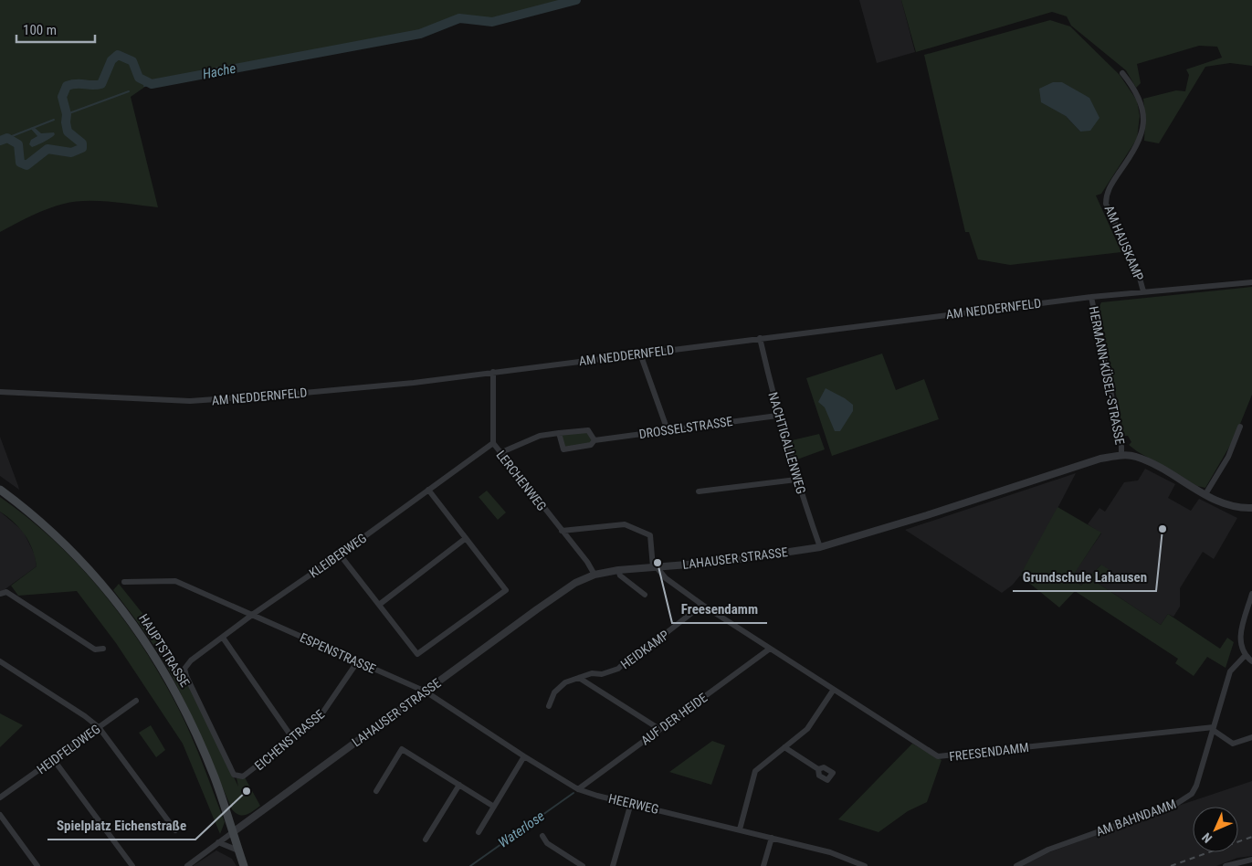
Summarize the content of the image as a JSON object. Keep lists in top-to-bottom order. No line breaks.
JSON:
{"streets":{"main road":["HAUPTSTRASSE"],"street":["AM HAUSKAMP","AM NEDDERNFELD","HERMANN-KÜSEL-STRASSE","DROSSELSTRASSE","NACHTIGALLENWEG","LERCHENWEG","KLEIBERWEG","LAHAUSER STRASSE","HEIDKAMP","ESPENSTRASSE","AUF DER HEIDE","EICHENSTRASSE","HEIDFELDWEG","FREESENDAMM","HEERWEG","AM BAHNDAMM"]},"crossings":[["AM HAUSKAMP","AM NEDDERNFELD"],["AM NEDDERNFELD","HERMANN-KÜSEL-STRASSE"],["AM NEDDERNFELD","NACHTIGALLENWEG"],["AM NEDDERNFELD","LERCHENWEG"],["HERMANN-KÜSEL-STRASSE","LAHAUSER STRASSE"],["DROSSELSTRASSE","NACHTIGALLENWEG"],["NACHTIGALLENWEG","LAHAUSER STRASSE"],["LERCHENWEG","KLEIBERWEG"],["LERCHENWEG","LAHAUSER STRASSE"],["KLEIBERWEG","ESPENSTRASSE"],["KLEIBERWEG","EICHENSTRASSE"],["LAHAUSER STRASSE","HAUPTSTRASSE"],["LAHAUSER STRASSE","ESPENSTRASSE"],["LAHAUSER STRASSE","FREESENDAMM"],["LAHAUSER STRASSE","HEERWEG"],["HEIDKAMP","FREESENDAMM"],["ESPENSTRASSE","EICHENSTRASSE"],["ESPENSTRASSE","HEERWEG"],["AUF DER HEIDE","FREESENDAMM"],["AUF DER HEIDE","HEERWEG"],["FREESENDAMM","AM BAHNDAMM"]],"water":["Hache","Waterlose"],"places":["Grundschule Lahausen","Freesendamm","Spielplatz Eichenstraße"],"scale_bar":"100 m","north":"bottom left"}
